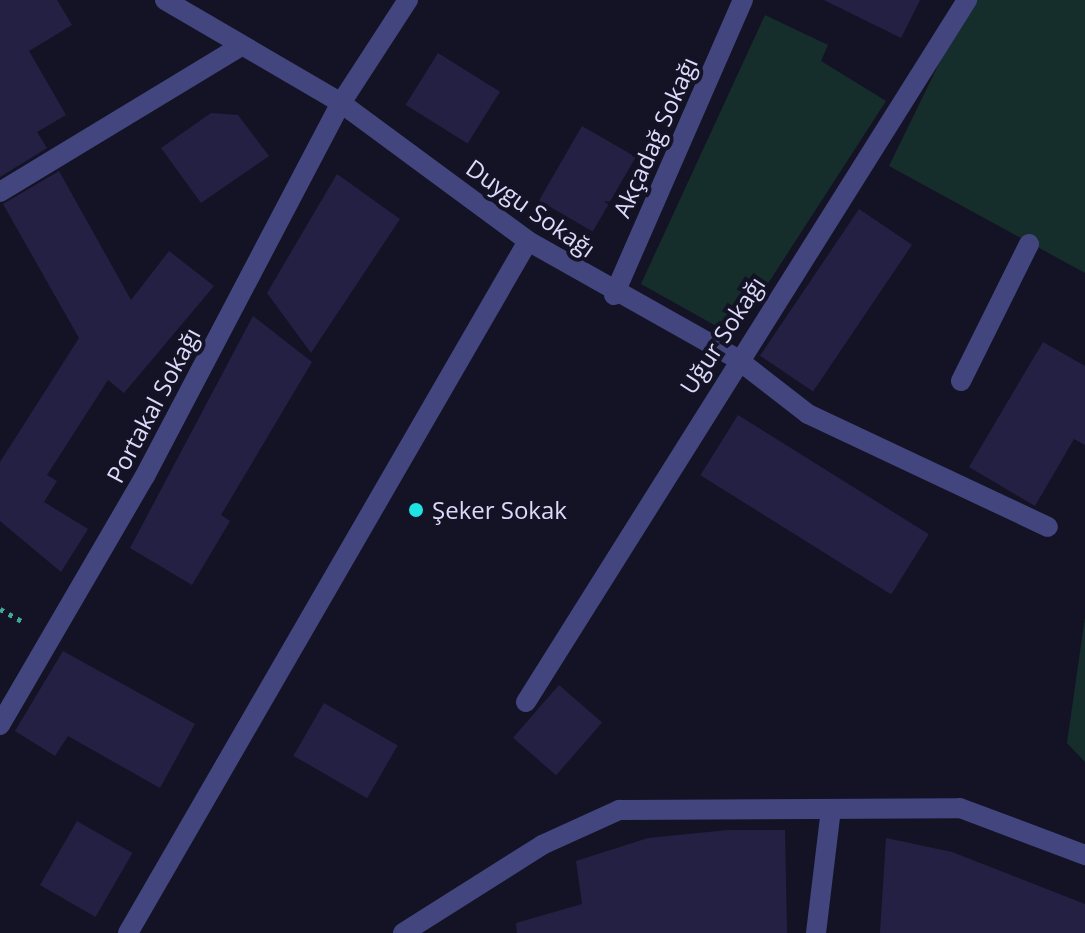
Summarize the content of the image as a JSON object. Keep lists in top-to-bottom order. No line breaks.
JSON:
{"streets":{"street":["Akçadağ Sokağı","Duygu Sokağı","Uğur Sokağı","Portakal Sokağı"]},"crossings":[["Akçadağ Sokağı","Duygu Sokağı"],["Duygu Sokağı","Uğur Sokağı"],["Duygu Sokağı","Portakal Sokağı"]],"places":["Şeker Sokak"]}
